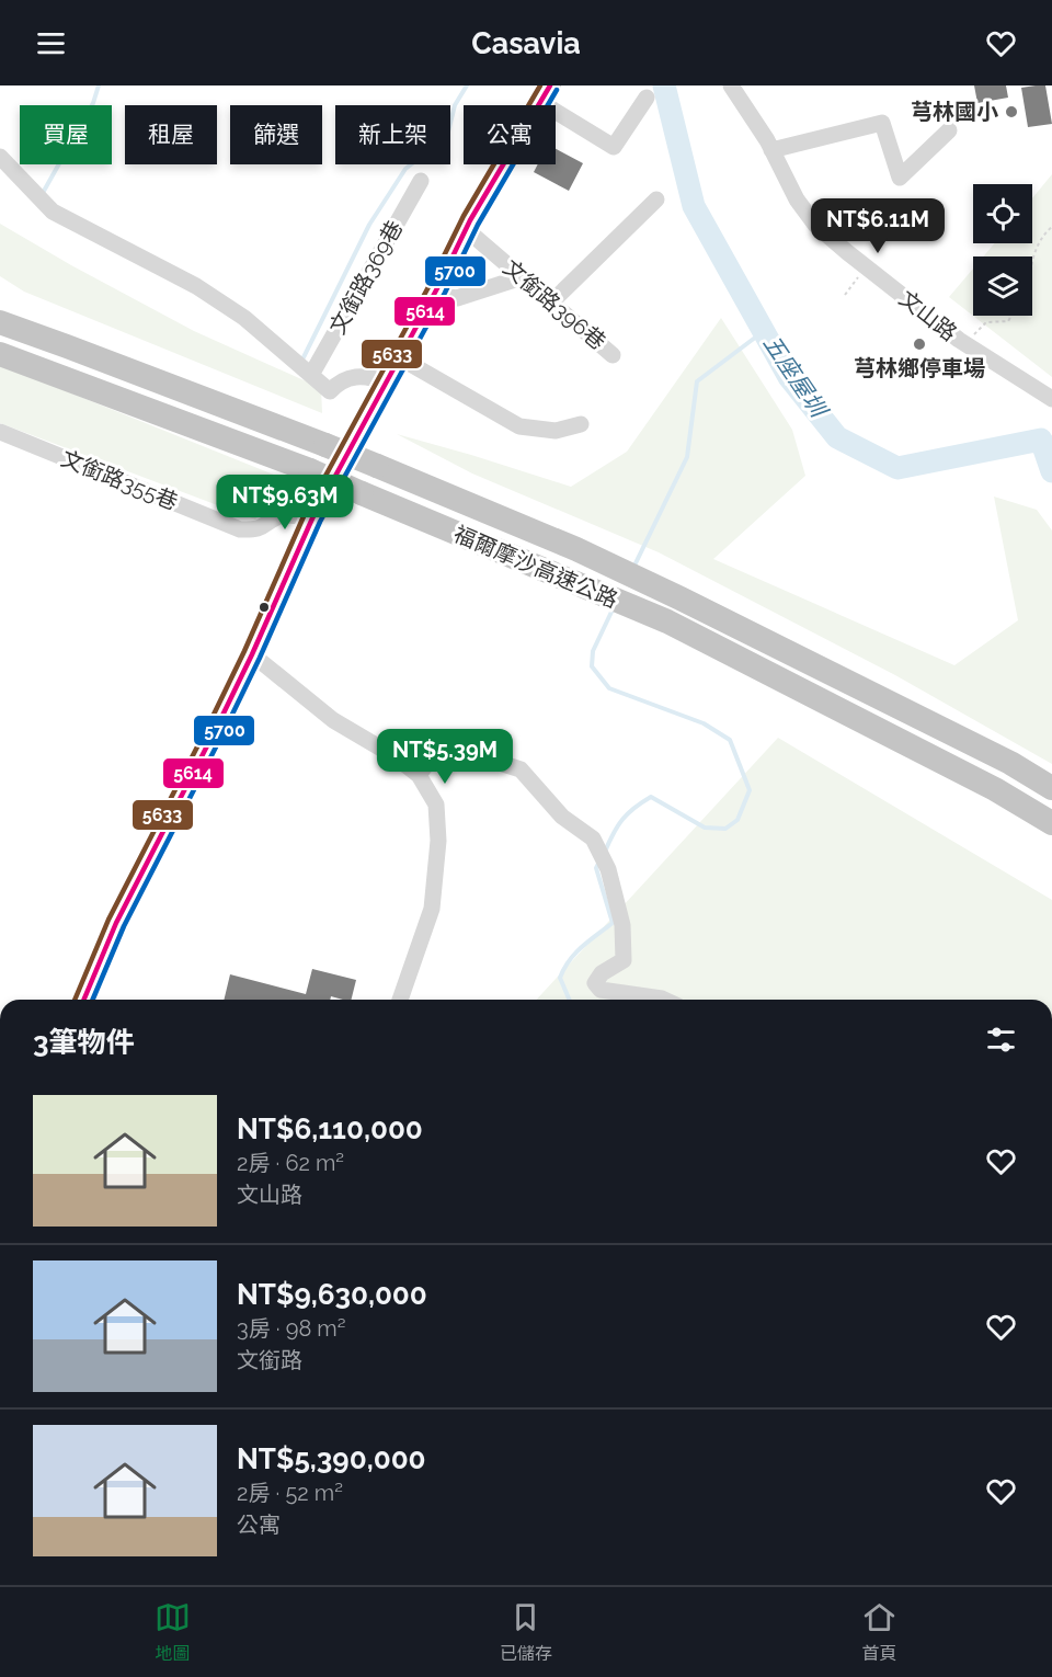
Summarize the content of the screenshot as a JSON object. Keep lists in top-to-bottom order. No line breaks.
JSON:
{"streets":{"highway":["福爾摩沙高速公路"],"street":["文銜路369巷","文銜路396巷","文山路","文銜路355巷"]},"water":["五座屋圳"],"places":["芎林國小","芎林鄉停車場"],"lines":["transit line 5614","transit line 5633","transit line 5700"],"page":{"header":"Casavia","chip":["買屋","租屋","篩選","新上架","公寓"],"price":["NT$6.11M","NT$9.63M","NT$5.39M"],"heading":"3筆物件","list":[{"name":"NT$6,110,000","note":"2房 · 62 m² · 文山路"},{"name":"NT$9,630,000","note":"3房 · 98 m² · 文銜路"},{"name":"NT$5,390,000","note":"2房 · 52 m² · 公寓"}],"tabs":["地圖","已儲存","首頁"]}}
